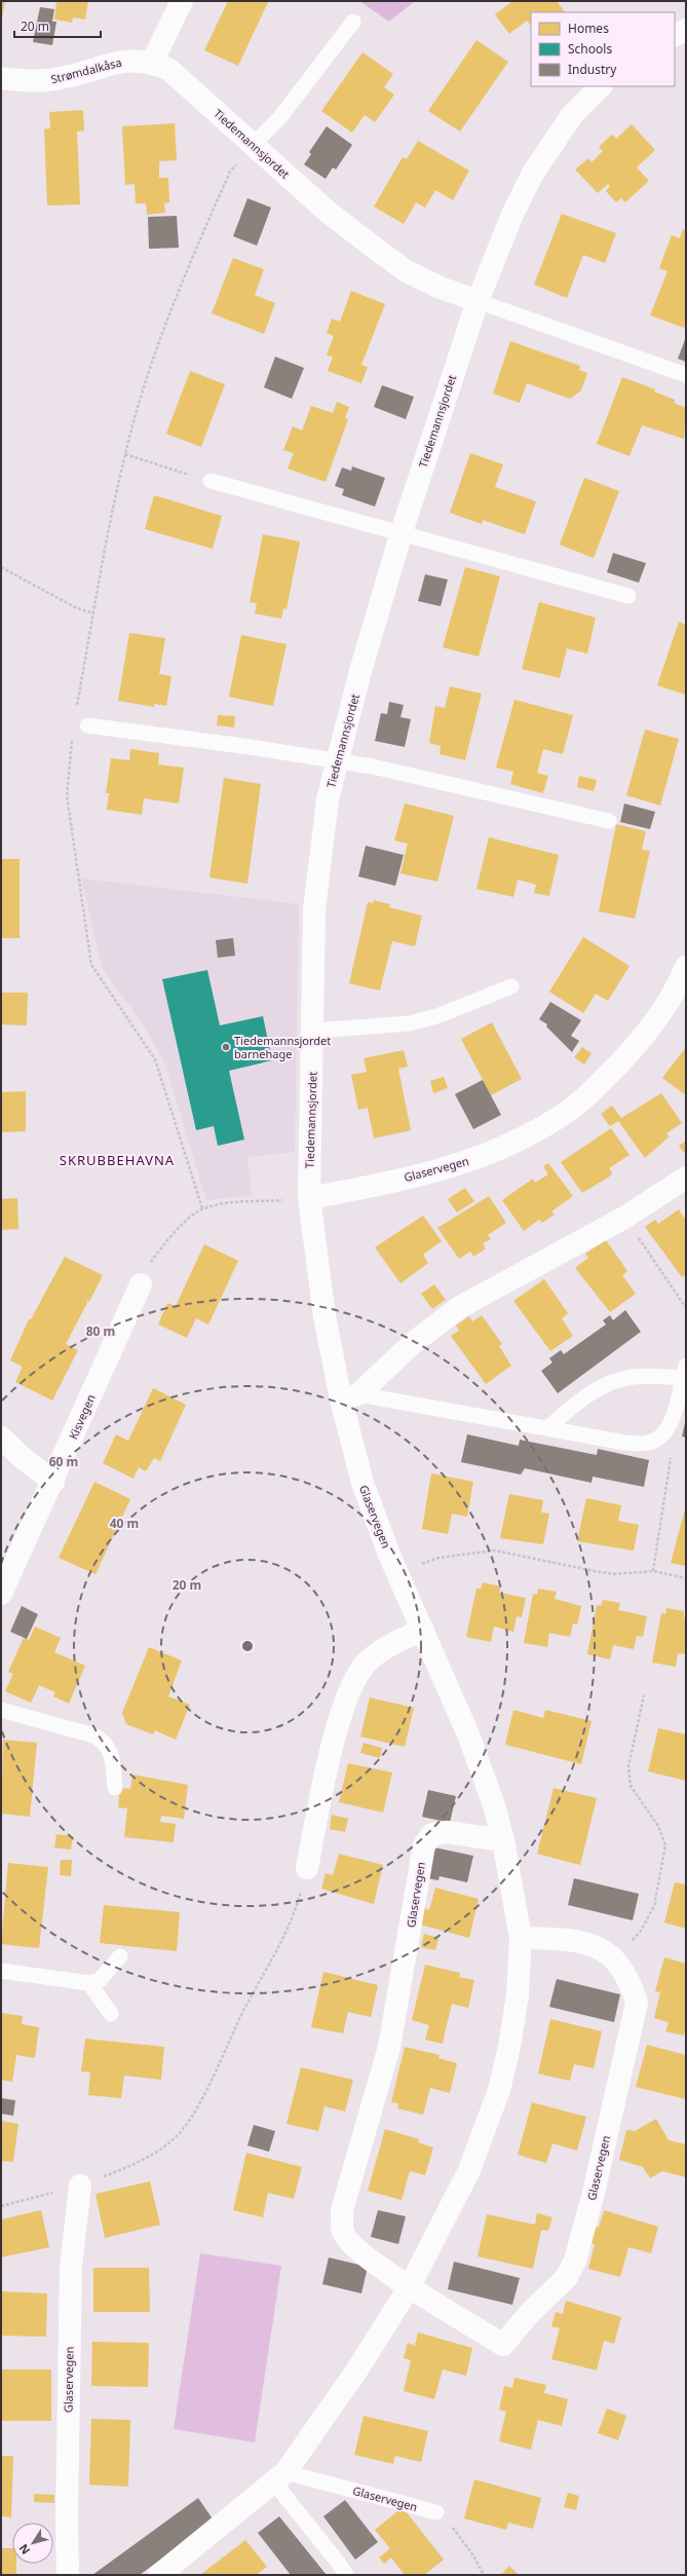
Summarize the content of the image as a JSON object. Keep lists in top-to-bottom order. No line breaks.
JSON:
{"streets":{"street":["Strømdalkåsa","Tiedemannsjordet","Glaservegen","Kisvegen"]},"crossings":[["Strømdalkåsa","Tiedemannsjordet"],["Tiedemannsjordet","Glaservegen"]],"districts":["SKRUBBEHAVNA"],"places":["Tiedemannsjordet barnehage"],"legend":["Homes","Schools","Industry"],"scale_bar":"20 m","north":"bottom left","rings":["80 m","60 m","40 m","20 m"]}
